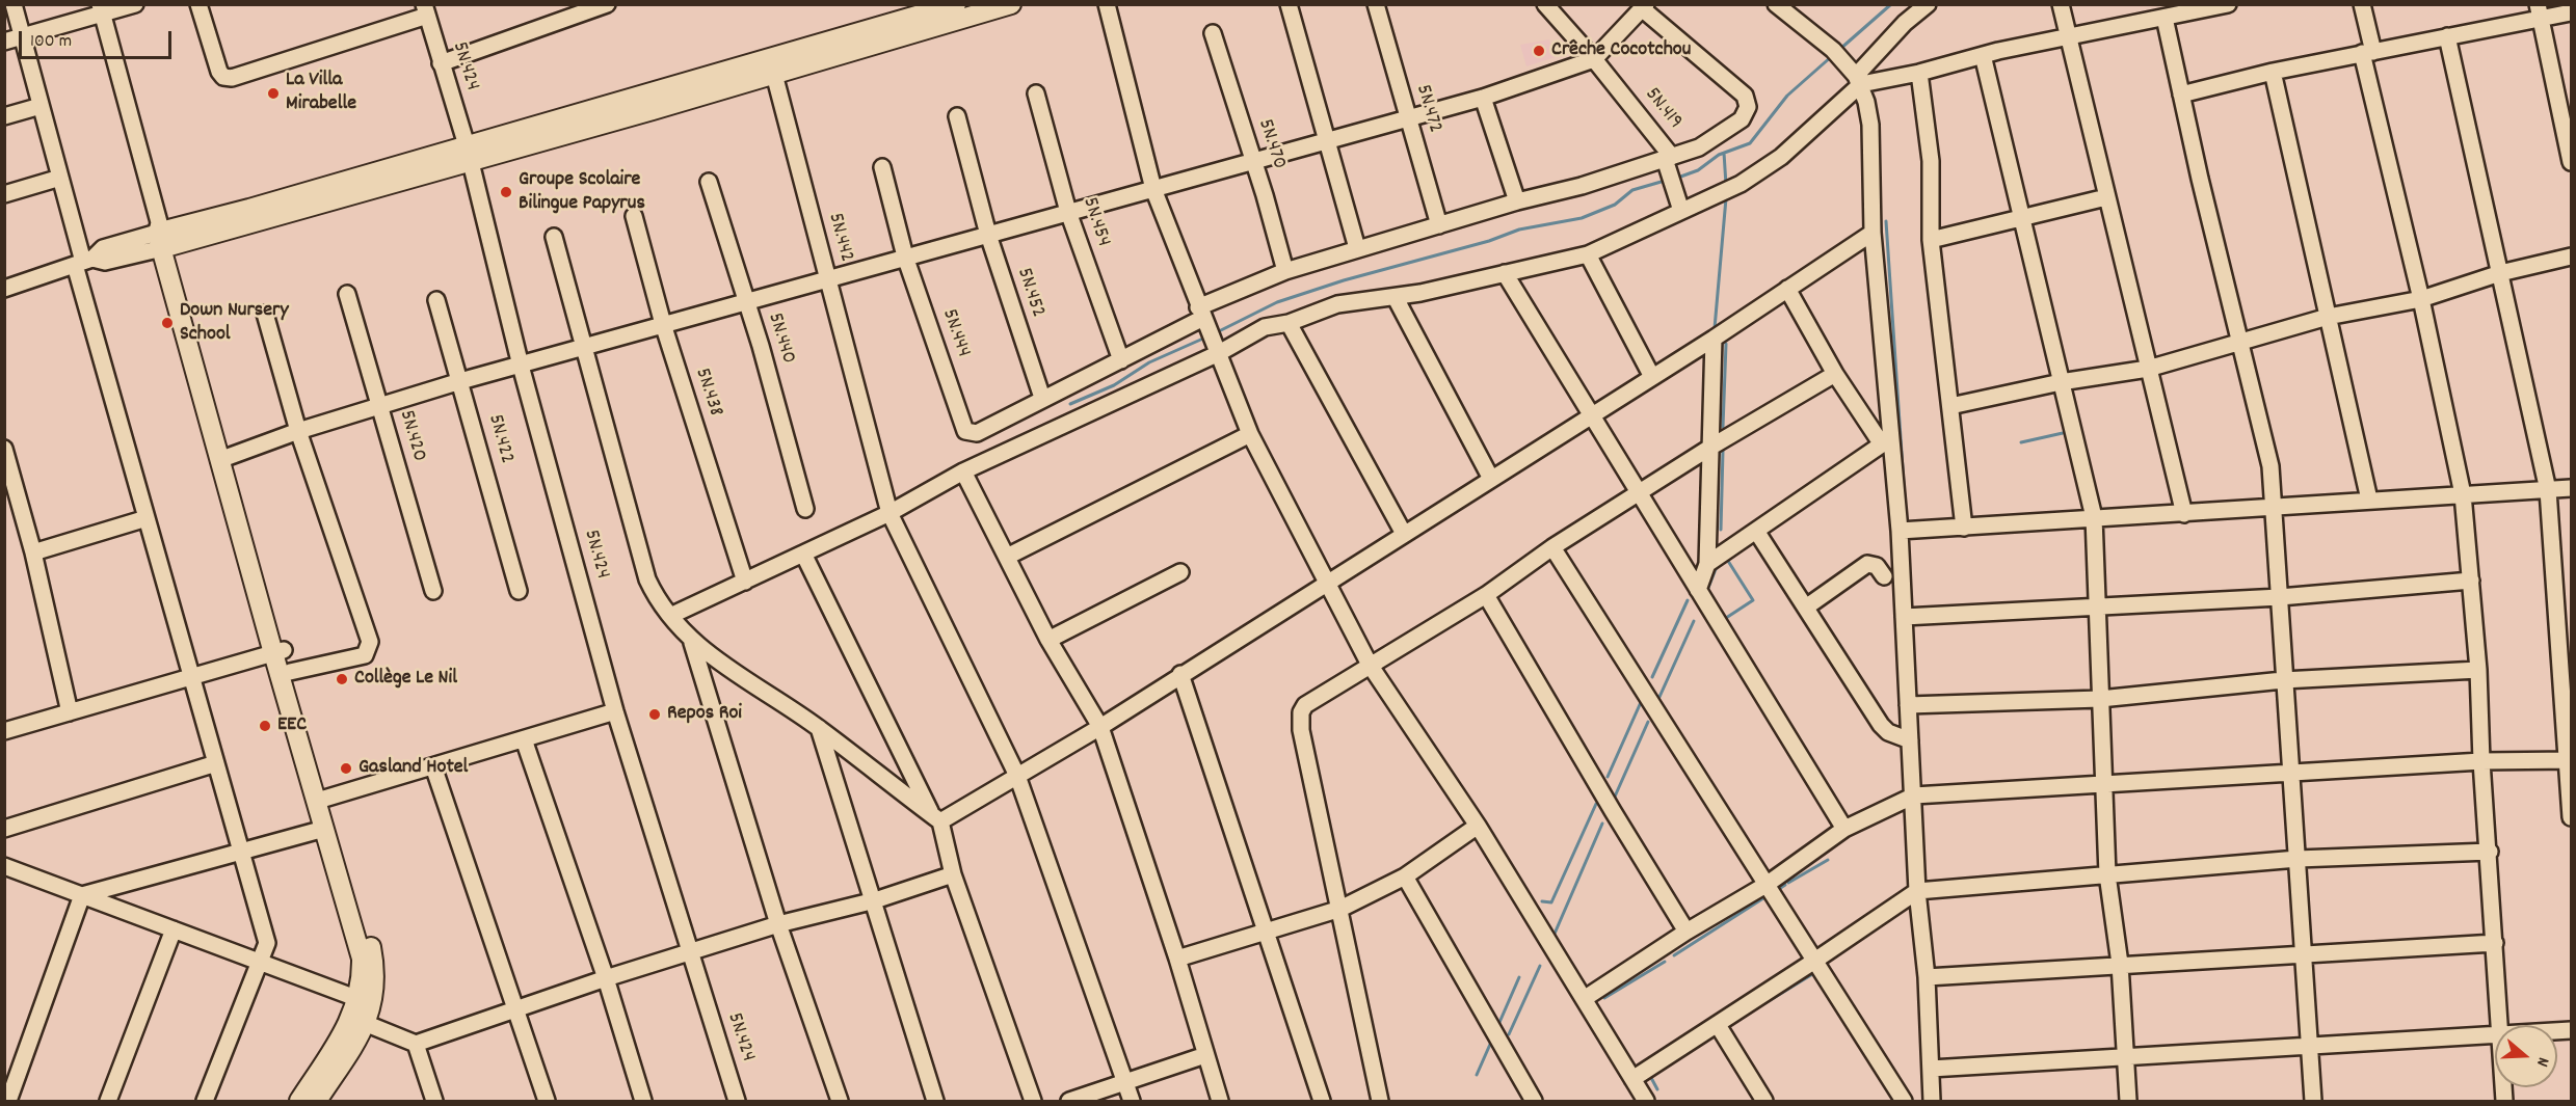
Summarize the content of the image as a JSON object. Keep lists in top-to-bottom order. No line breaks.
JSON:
{"streets":{"street":["5N.424","5N.472","5N.419","5N.470","5N.454","5N.442","5N.452","5N.444","5N.440","5N.438","5N.420","5N.422"]},"crossings":[["5N.452","5N.444"]],"places":["Crêche Cocotchou","La Villa Mirabelle","Groupe Scolaire Bilingue Papyrus","Down Nursery School","Collège Le Nil","Repos Roi","EEC","Gasland Hotel"],"scale_bar":"100 m","north":"right"}
